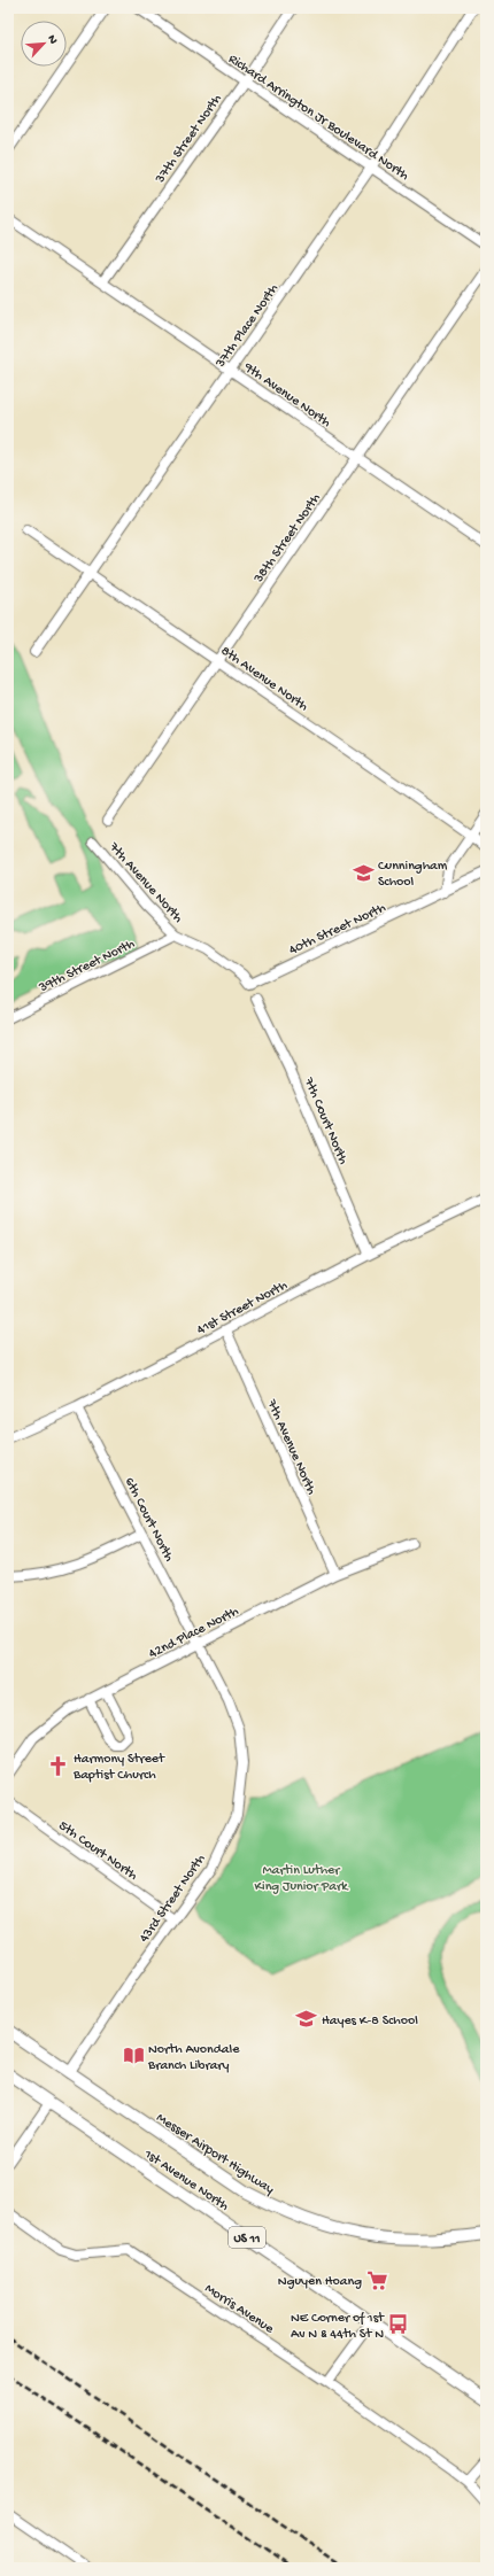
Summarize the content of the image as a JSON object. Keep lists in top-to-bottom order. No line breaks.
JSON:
{"streets":{"main road":["Messer Airport Highway","1st Avenue North","US 11"],"street":["Richard Arrington Jr Boulevard North","37th Street North","37th Place North","9th Avenue North","38th Street North","8th Avenue North","7th Avenue North","40th Street North","39th Street North","7th Court North","41st Street North","6th Court North","42nd Place North","5th Court North","43rd Street North","Morris Avenue"]},"crossings":[["Richard Arrington Jr Boulevard North","37th Street North"],["Richard Arrington Jr Boulevard North","37th Place North"],["37th Street North","9th Avenue North"],["37th Place North","9th Avenue North"],["37th Place North","8th Avenue North"],["9th Avenue North","38th Street North"],["38th Street North","8th Avenue North"],["7th Avenue North","40th Street North"],["7th Avenue North","39th Street North"],["7th Avenue North","41st Street North"],["7th Avenue North","42nd Place North"],["7th Court North","41st Street North"],["41st Street North","6th Court North"],["6th Court North","42nd Place North"],["6th Court North","43rd Street North"],["42nd Place North","43rd Street North"],["5th Court North","43rd Street North"],["43rd Street North","Messer Airport Highway"]],"parks":["Martin Luther King Junior Park"],"places":{"school or university":["Cunningham School","Hayes K-8 School"],"church":["Harmony Street Baptist Church"],"library":["North Avondale Branch Library"],"supermarket":["Nguyen Hoang"],"bus stop":["NE Corner of 1st Av N & 44th St N"]},"north":"top right"}
